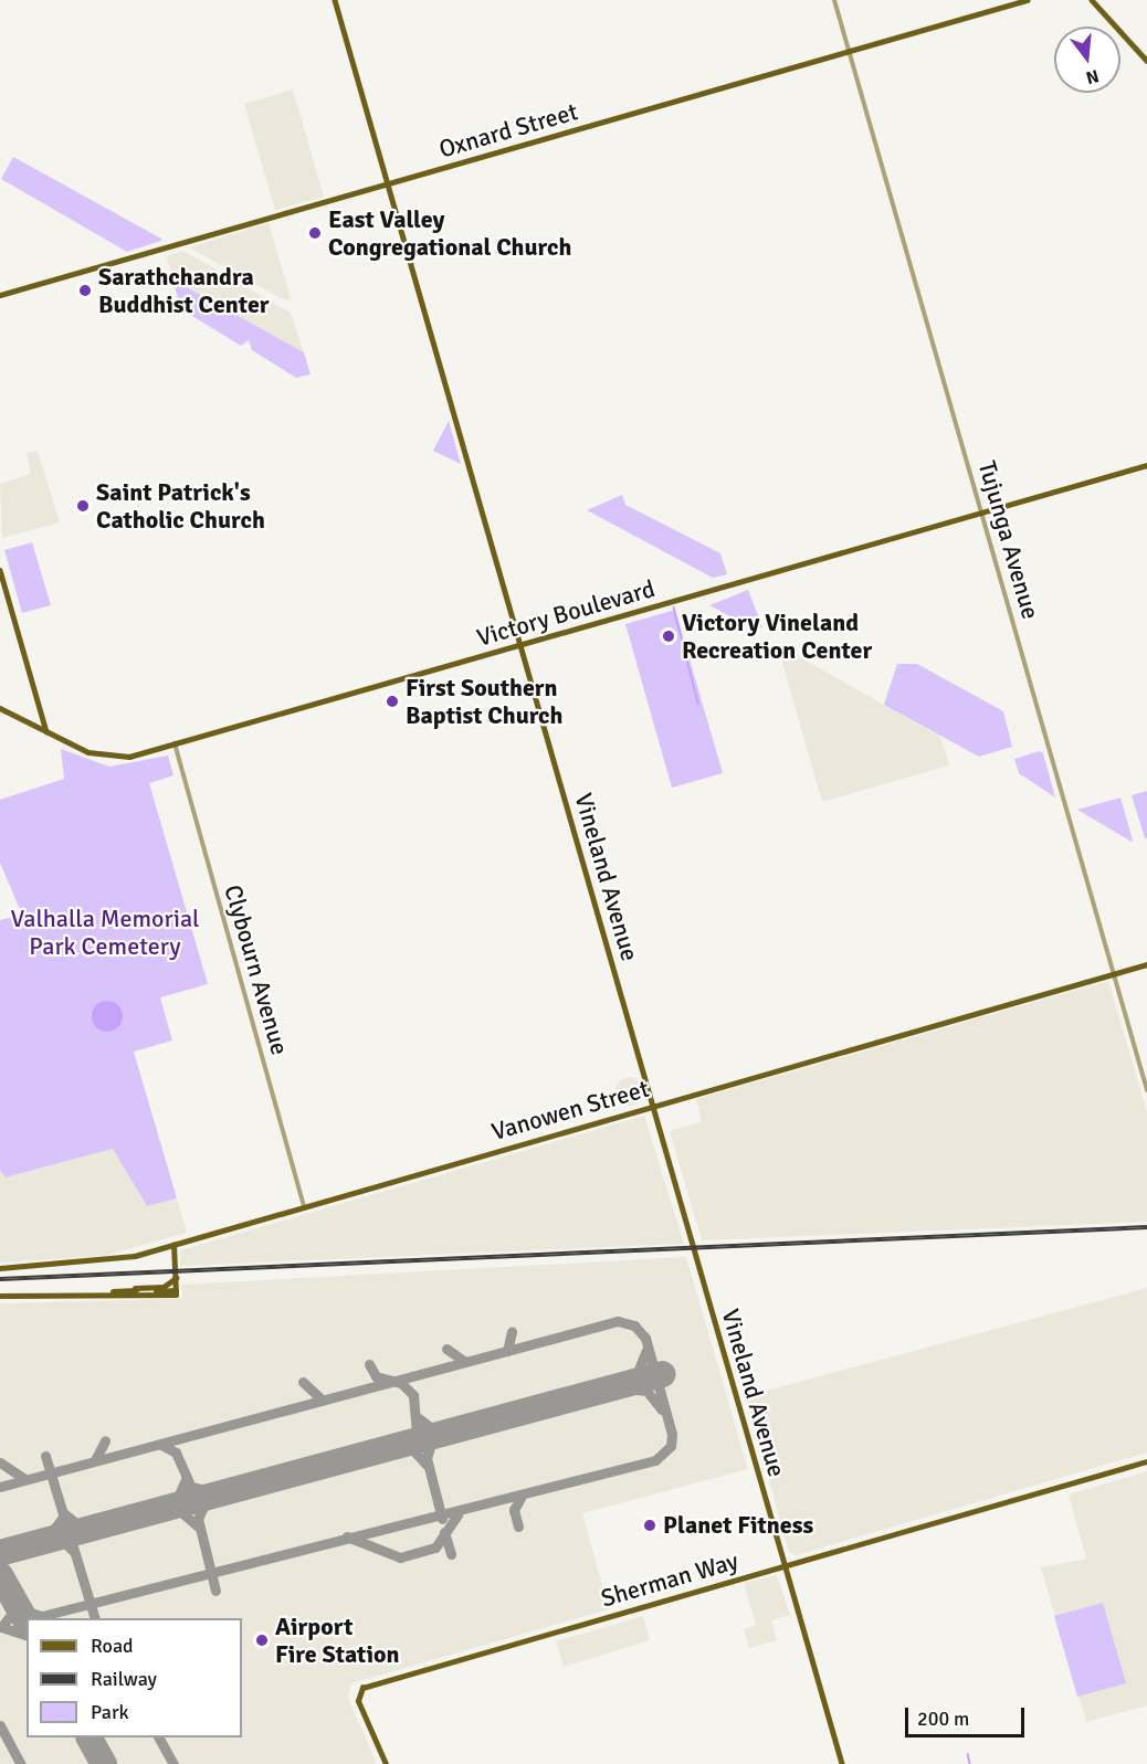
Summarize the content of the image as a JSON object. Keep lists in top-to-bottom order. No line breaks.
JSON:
{"streets":{"main road":["Oxnard Street","Victory Boulevard","Vineland Avenue","Vanowen Street","Sherman Way"],"street":["Tujunga Avenue","Clybourn Avenue"]},"crossings":[["Oxnard Street","Tujunga Avenue"],["Oxnard Street","Vineland Avenue"],["Tujunga Avenue","Victory Boulevard"],["Tujunga Avenue","Vanowen Street"],["Victory Boulevard","Vineland Avenue"],["Victory Boulevard","Clybourn Avenue"],["Vineland Avenue","Vanowen Street"],["Vineland Avenue","Sherman Way"],["Clybourn Avenue","Vanowen Street"]],"parks":["Valhalla Memorial Park Cemetery"],"places":["East Valley Congregational Church","Sarathchandra Buddhist Center","Saint Patrick's Catholic Church","Victory Vineland Recreation Center","First Southern Baptist Church","Planet Fitness","Airport Fire Station"],"legend":["Road","Railway","Park"],"scale_bar":"200 m","north":"bottom"}
